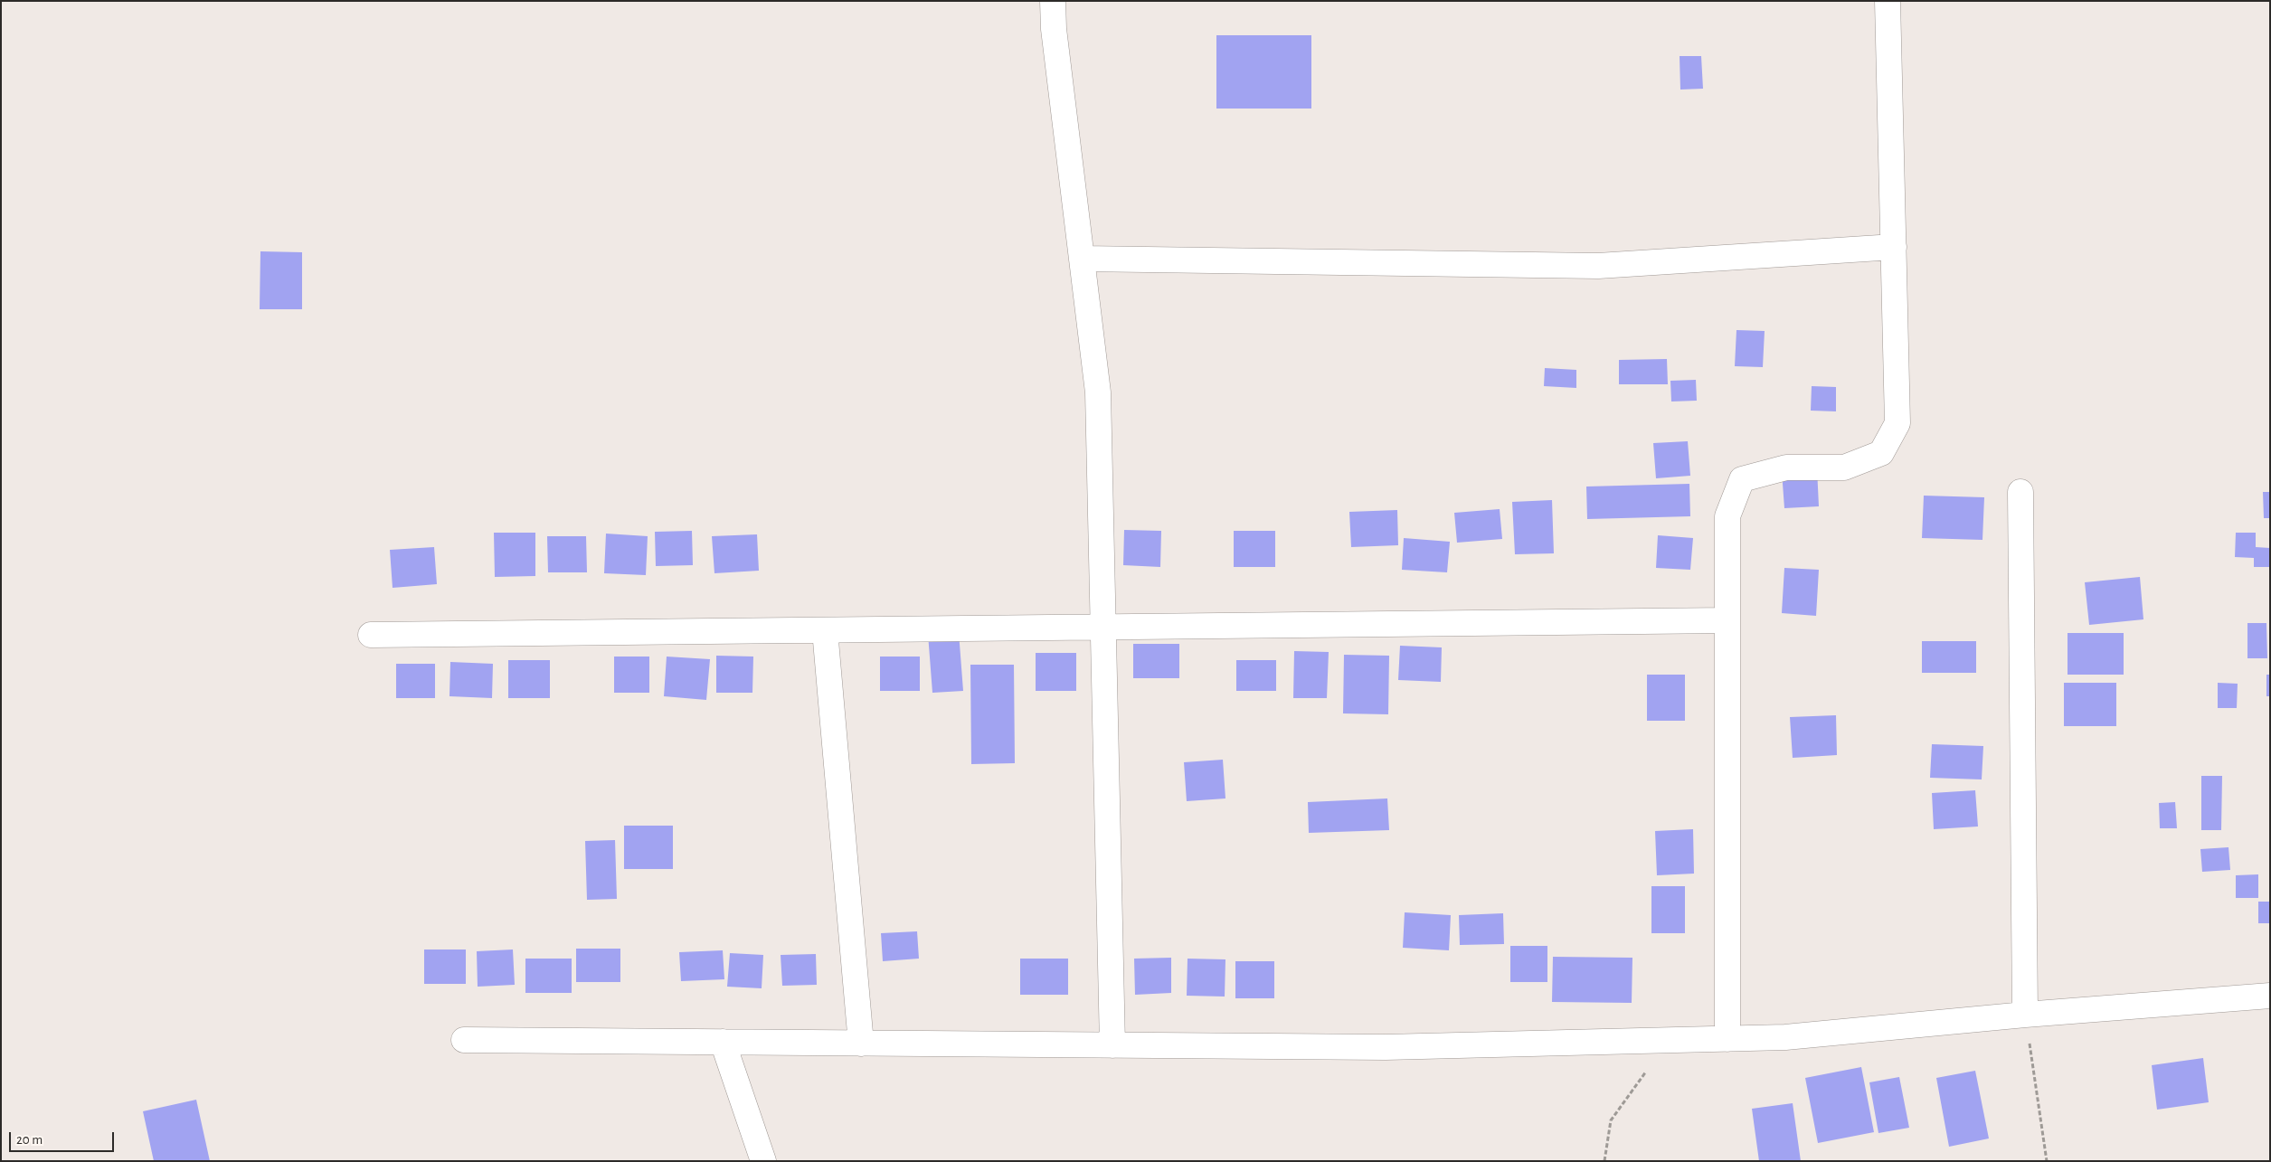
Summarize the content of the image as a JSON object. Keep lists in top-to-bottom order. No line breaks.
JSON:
{"scale_bar":"20 m"}
